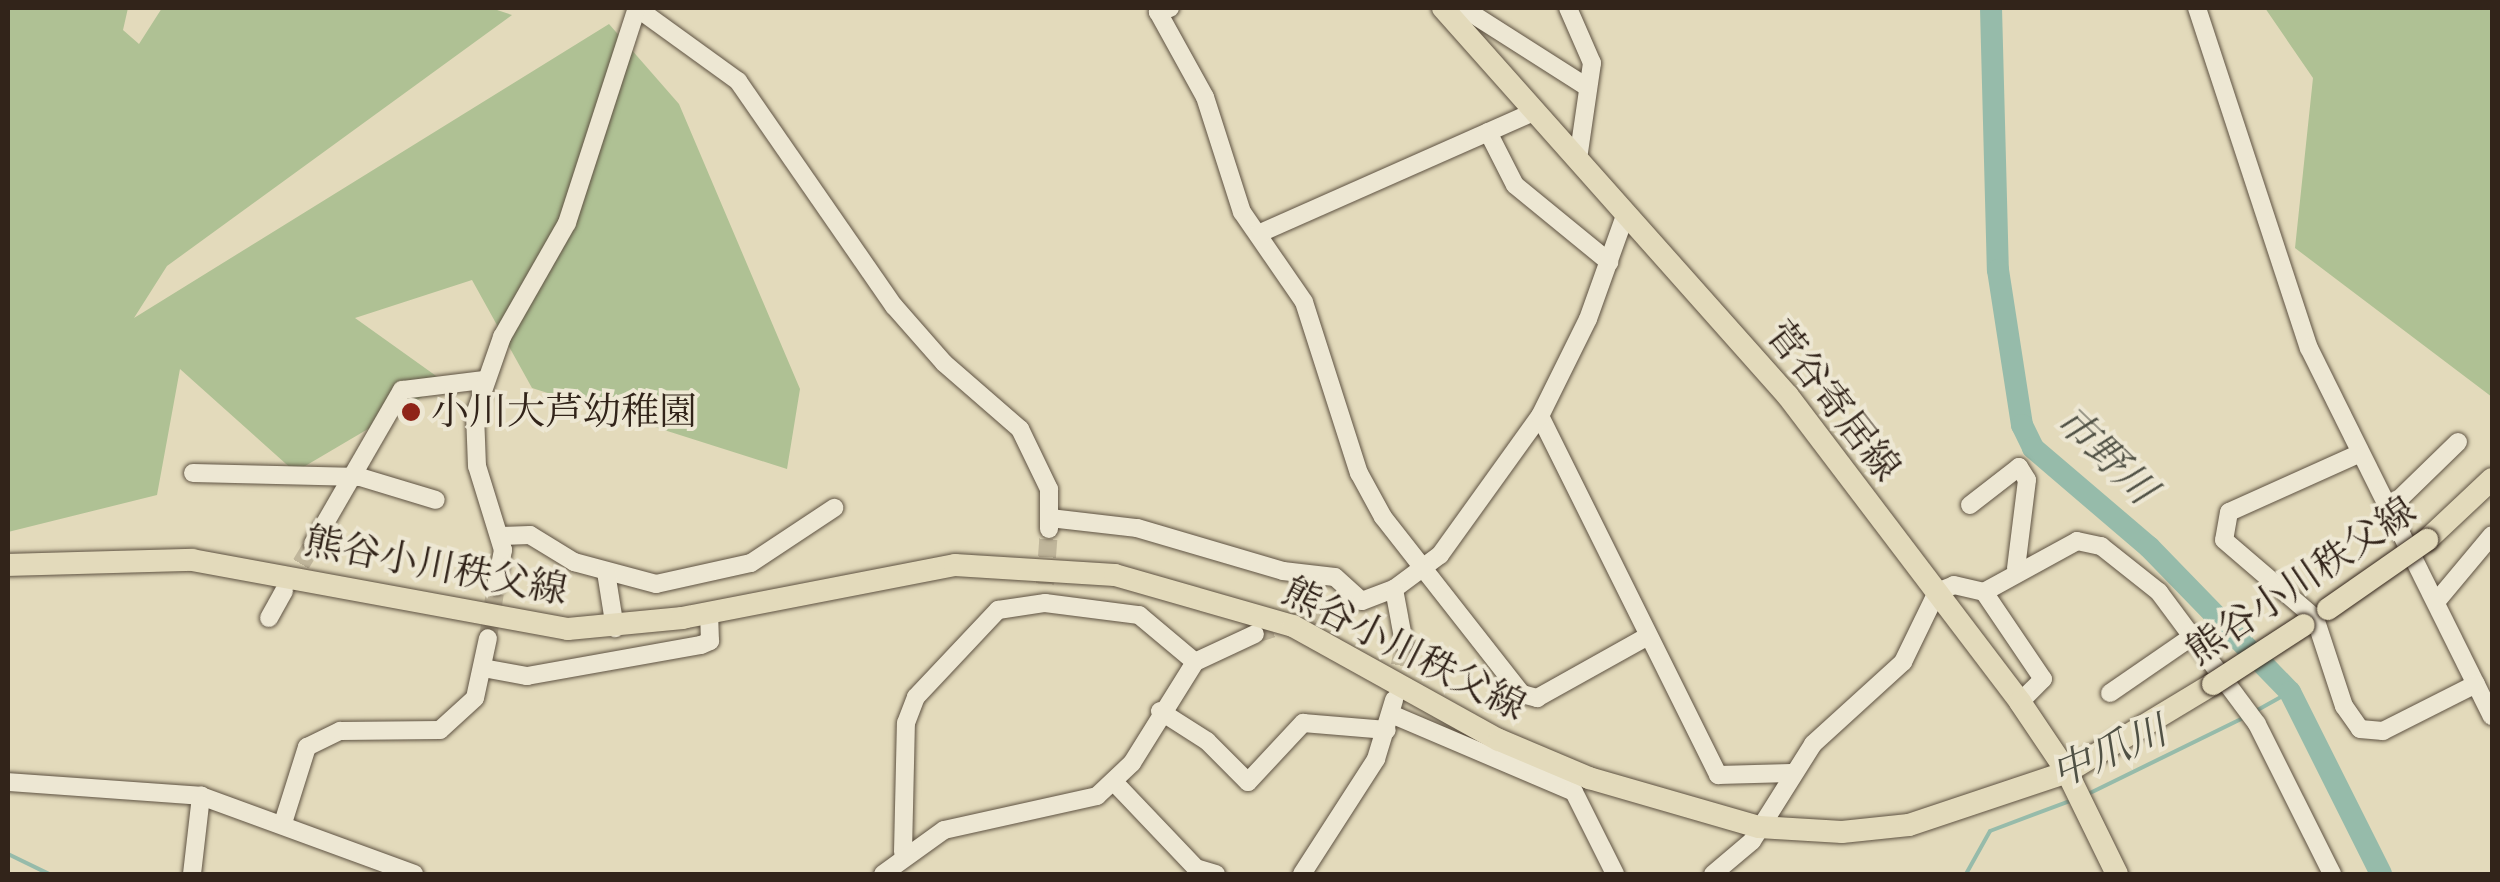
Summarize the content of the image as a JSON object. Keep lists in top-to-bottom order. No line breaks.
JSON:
{"streets":{"main road":["菅谷寄居線","熊谷小川秩父線"]},"crossings":[["菅谷寄居線","熊谷小川秩父線"]],"water":["市野川","中爪川"],"places":["小川大芦幼稚園"]}
